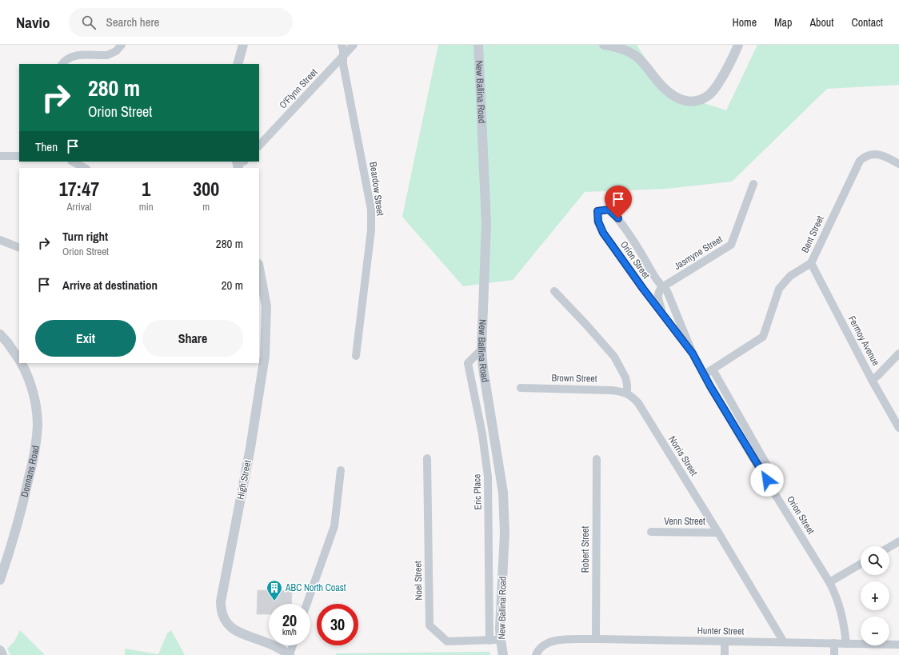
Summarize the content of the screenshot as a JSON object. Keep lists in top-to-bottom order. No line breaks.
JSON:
{"streets":{"street":["O'Flynn Street","New Ballina Road","Beardow Street","Bent Street","Jasmyne Street","Orion Street","Fermoy Avenue","Brown Street","Norris Street","Donnans Road","High Street","Eric Place","Venn Street","Robert Street","Noel Street","Hunter Street"]},"crossings":[["O'Flynn Street","Beardow Street"],["New Ballina Road","Eric Place"],["New Ballina Road","Noel Street"],["Bent Street","Orion Street"],["Bent Street","Fermoy Avenue"],["Jasmyne Street","Orion Street"],["Orion Street","Hunter Street"],["Brown Street","Norris Street"],["Norris Street","Venn Street"],["Norris Street","Hunter Street"],["Eric Place","Noel Street"],["Robert Street","Hunter Street"]],"places":{"building":["ABC North Coast"]},"page":{"header":"Navio","search":"Search here","nav":["Home","Map","About","Contact"],"turn":["280 m","Orion Street"],"then":"Then","eta":["17:47","Arrival","1","min","300","m"],"list":[{"name":"Turn right","note":"Orion Street","value":"280 m"},{"name":"Arrive at destination","value":"20 m"}],"buttons":["Exit","Share"],"map_buttons":["+","−"],"speed":"20 km/h","limit":"30"}}
